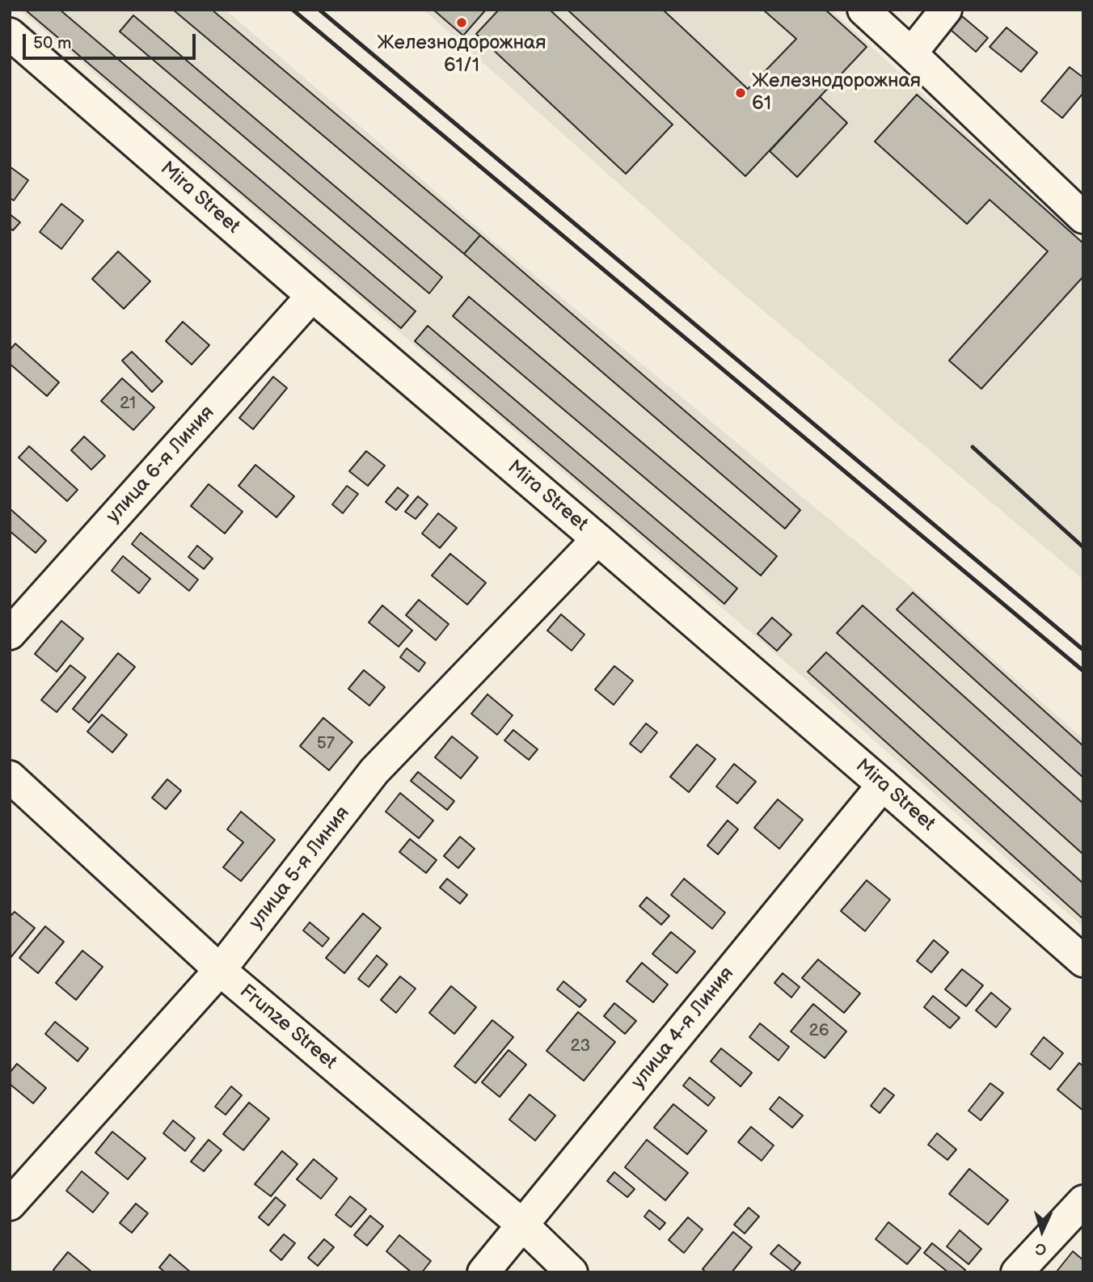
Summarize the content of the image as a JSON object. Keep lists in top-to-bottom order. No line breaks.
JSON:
{"streets":{"street":["Mira Street","улица 6-я Линия","улица 5-я Линия","Frunze Street","улица 4-я Линия"]},"crossings":[["Mira Street","улица 6-я Линия"],["Mira Street","улица 5-я Линия"],["Mira Street","улица 4-я Линия"],["улица 5-я Линия","Frunze Street"],["Frunze Street","улица 4-я Линия"]],"places":["Железнодорожная 61/1","Железнодорожная 61"],"house_numbers":["21","57","26","23"],"scale_bar":"50 m","north":"bottom"}
